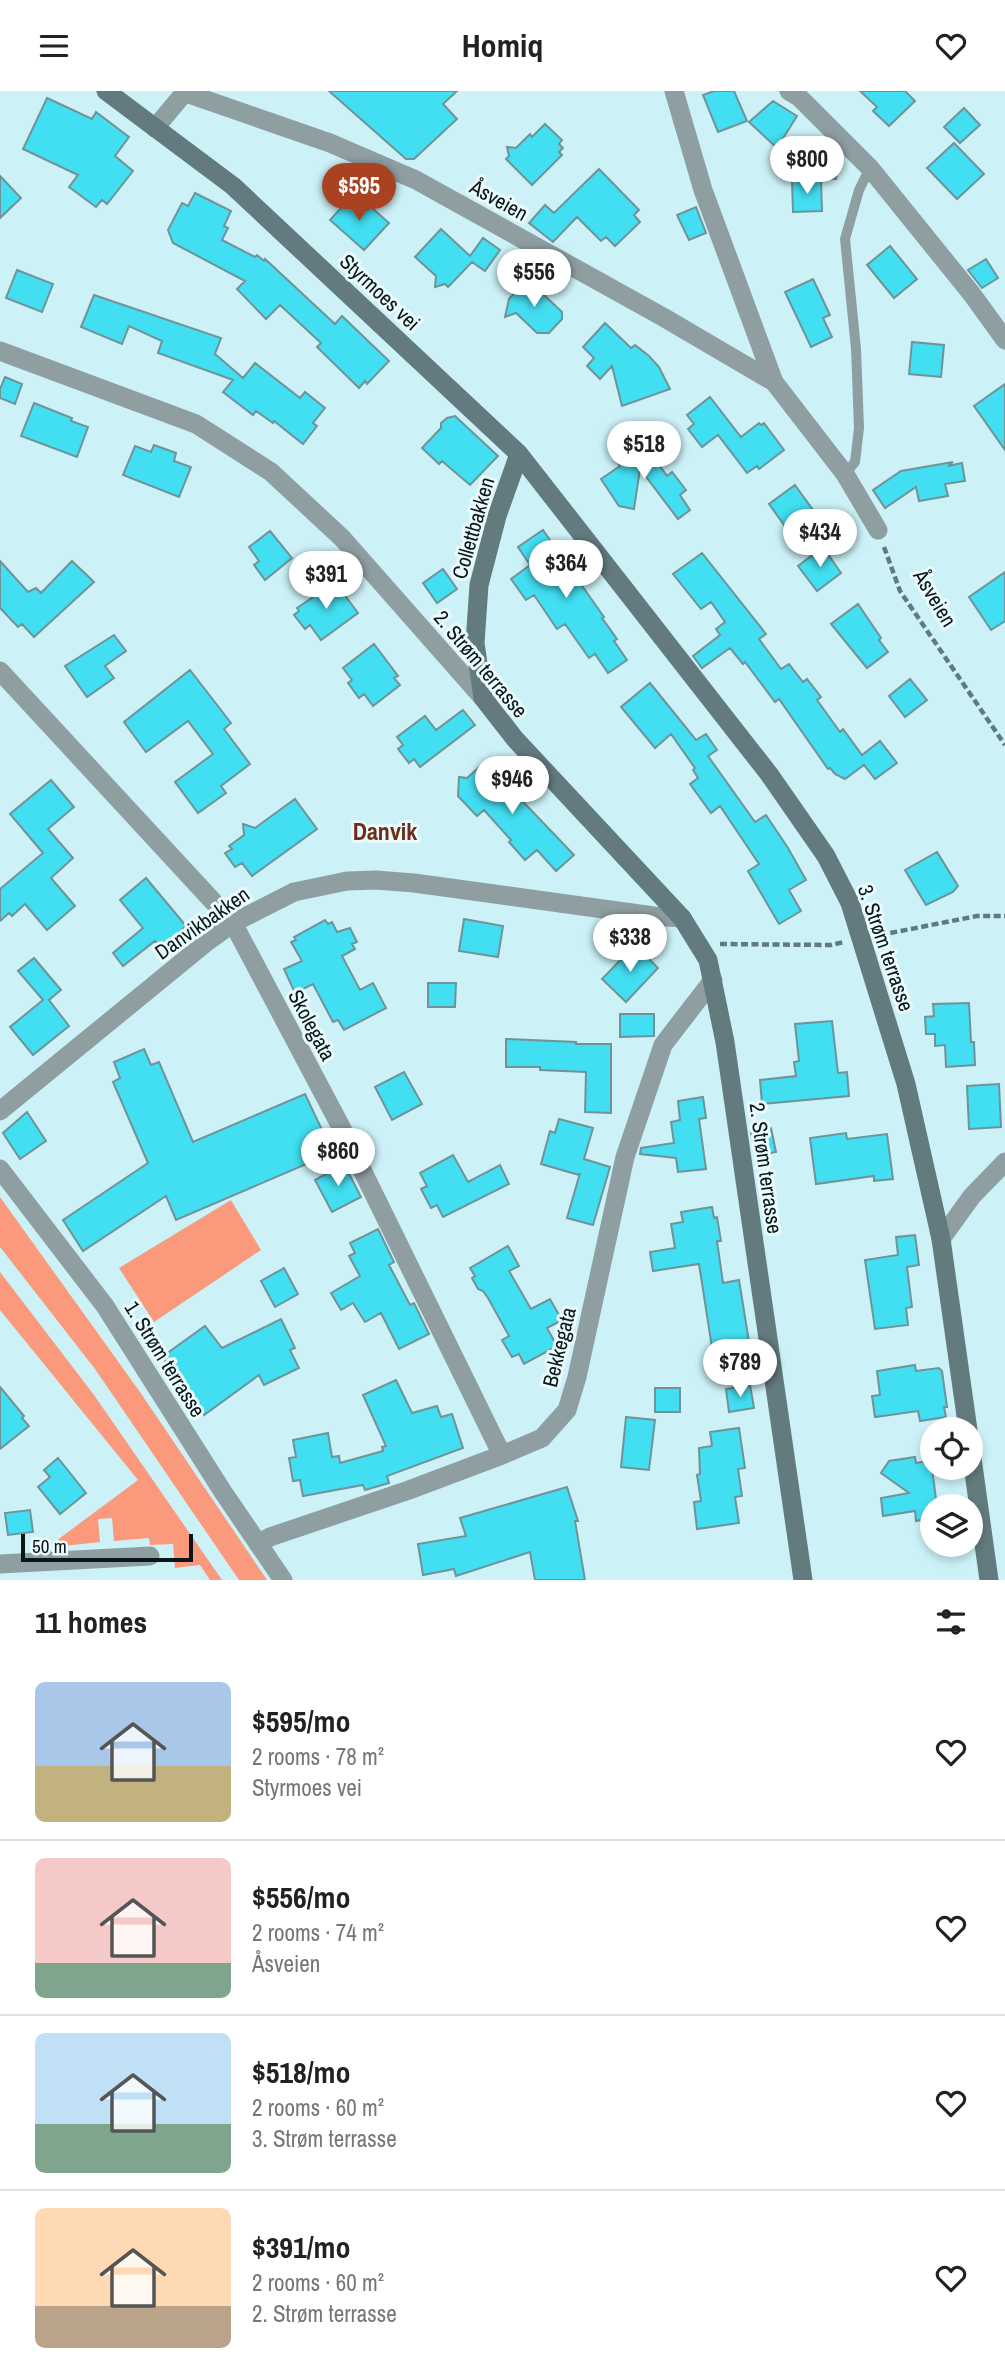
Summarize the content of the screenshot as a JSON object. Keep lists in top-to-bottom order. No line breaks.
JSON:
{"streets":{"main road":["Styrmoes vei","Collettbakken","2. Strøm terrasse","3. Strøm terrasse"],"street":["Åsveien","Danvikbakken","Skolegata","Bekkegata","1. Strøm terrasse"]},"crossings":[["Styrmoes vei","Collettbakken"],["Styrmoes vei","3. Strøm terrasse"],["Collettbakken","2. Strøm terrasse"],["Collettbakken","3. Strøm terrasse"],["2. Strøm terrasse","Danvikbakken"],["2. Strøm terrasse","Bekkegata"],["Danvikbakken","Skolegata"],["Skolegata","Bekkegata"],["Bekkegata","1. Strøm terrasse"]],"districts":["Danvik"],"scale_bar":"50 m","page":{"header":"Homiq","price":["$800","$595","$556","$518","$434","$364","$391","$946","$338","$860","$789"],"scale":"50 m","heading":"11 homes","list":[{"name":"$595/mo","note":"2 rooms · 78 m² · Styrmoes vei"},{"name":"$556/mo","note":"2 rooms · 74 m² · Åsveien"},{"name":"$518/mo","note":"2 rooms · 60 m² · 3. Strøm terrasse"},{"name":"$391/mo","note":"2 rooms · 60 m² · 2. Strøm terrasse"}]}}
